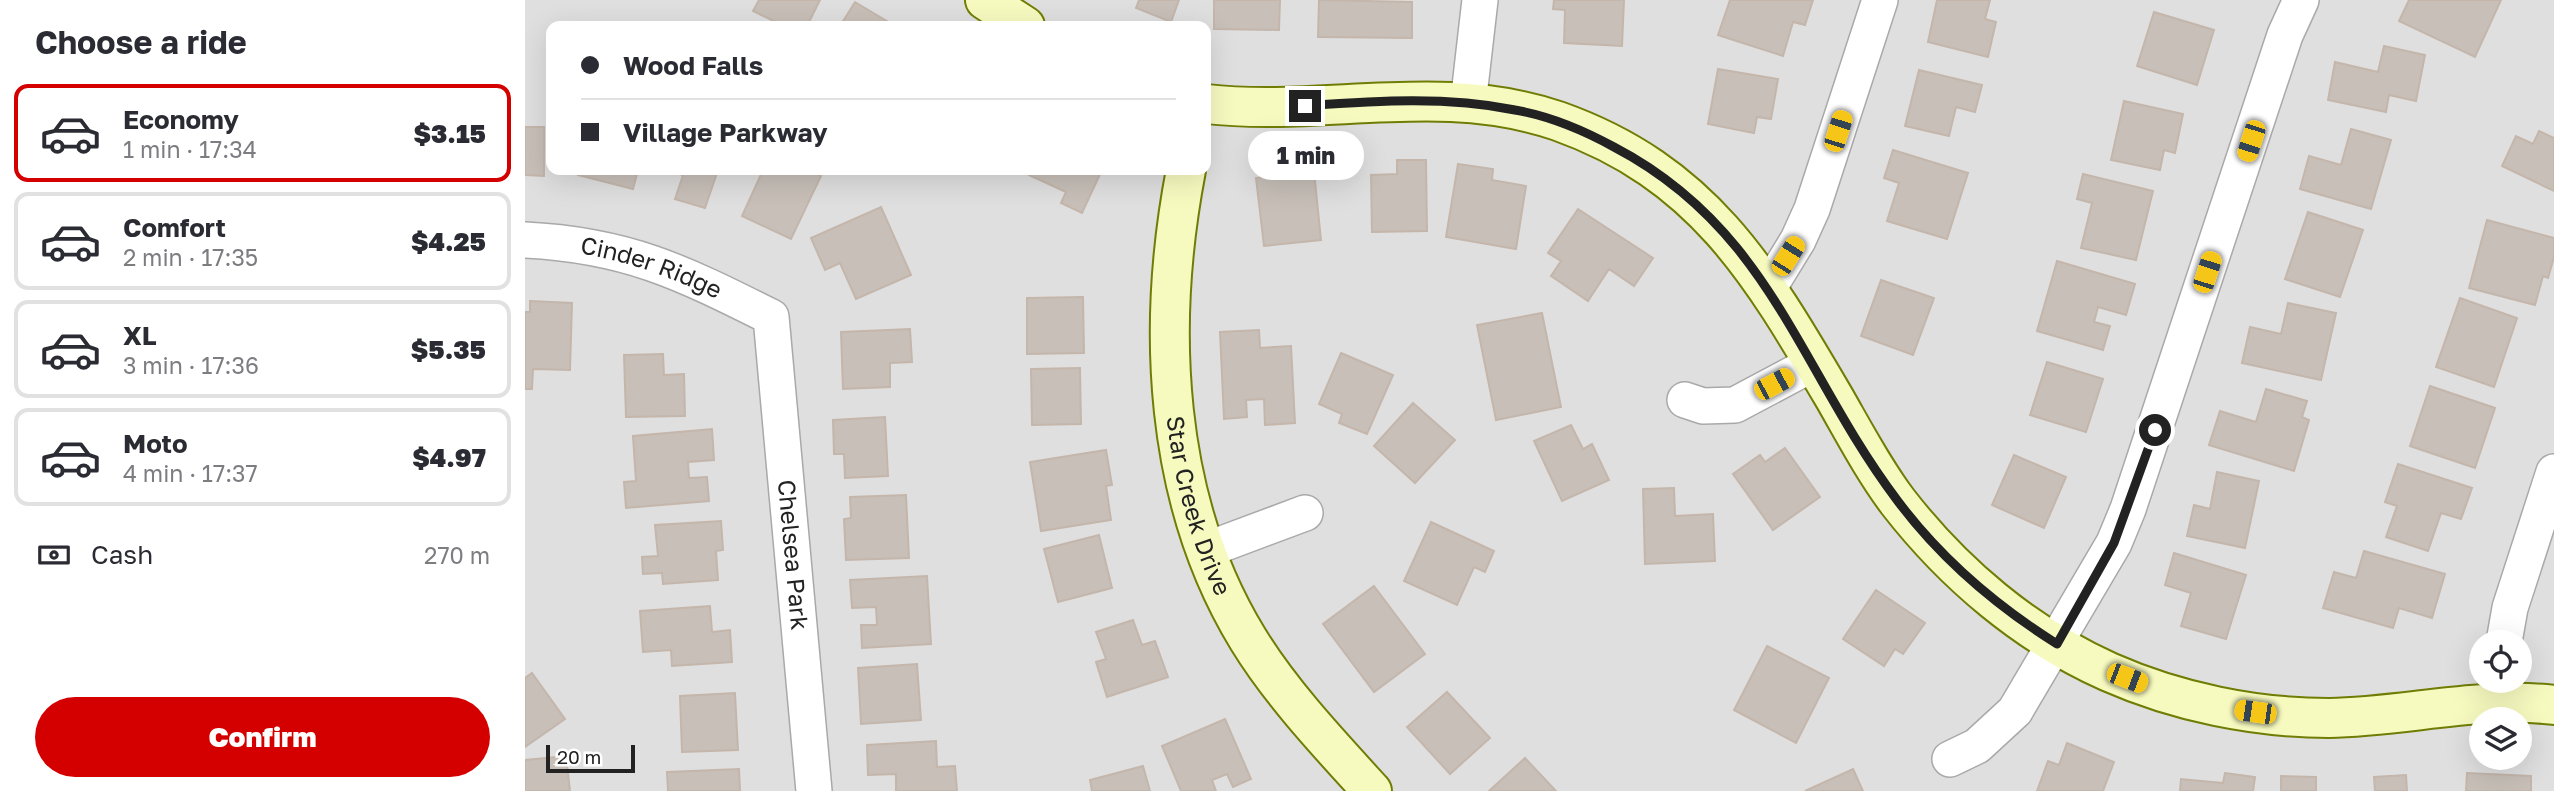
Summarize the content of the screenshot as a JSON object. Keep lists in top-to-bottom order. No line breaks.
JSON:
{"streets":{"street":["Cinder Ridge","Star Creek Drive","Chelsea Park"]},"crossings":[["Cinder Ridge","Chelsea Park"]],"scale_bar":"20 m","page":{"heading":"Choose a ride","banner":["Wood Falls","Village Parkway"],"list":[{"name":"Economy","note":"1 min · 17:34","value":"$3.15"},{"name":"Comfort","note":"2 min · 17:35","value":"$4.25"},{"name":"XL","note":"3 min · 17:36","value":"$5.35"},{"name":"Moto","note":"4 min · 17:37","value":"$4.97"}],"bubble":"1 min","pay":["Cash","270 m"],"buttons":"Confirm","scale":"20 m"}}
